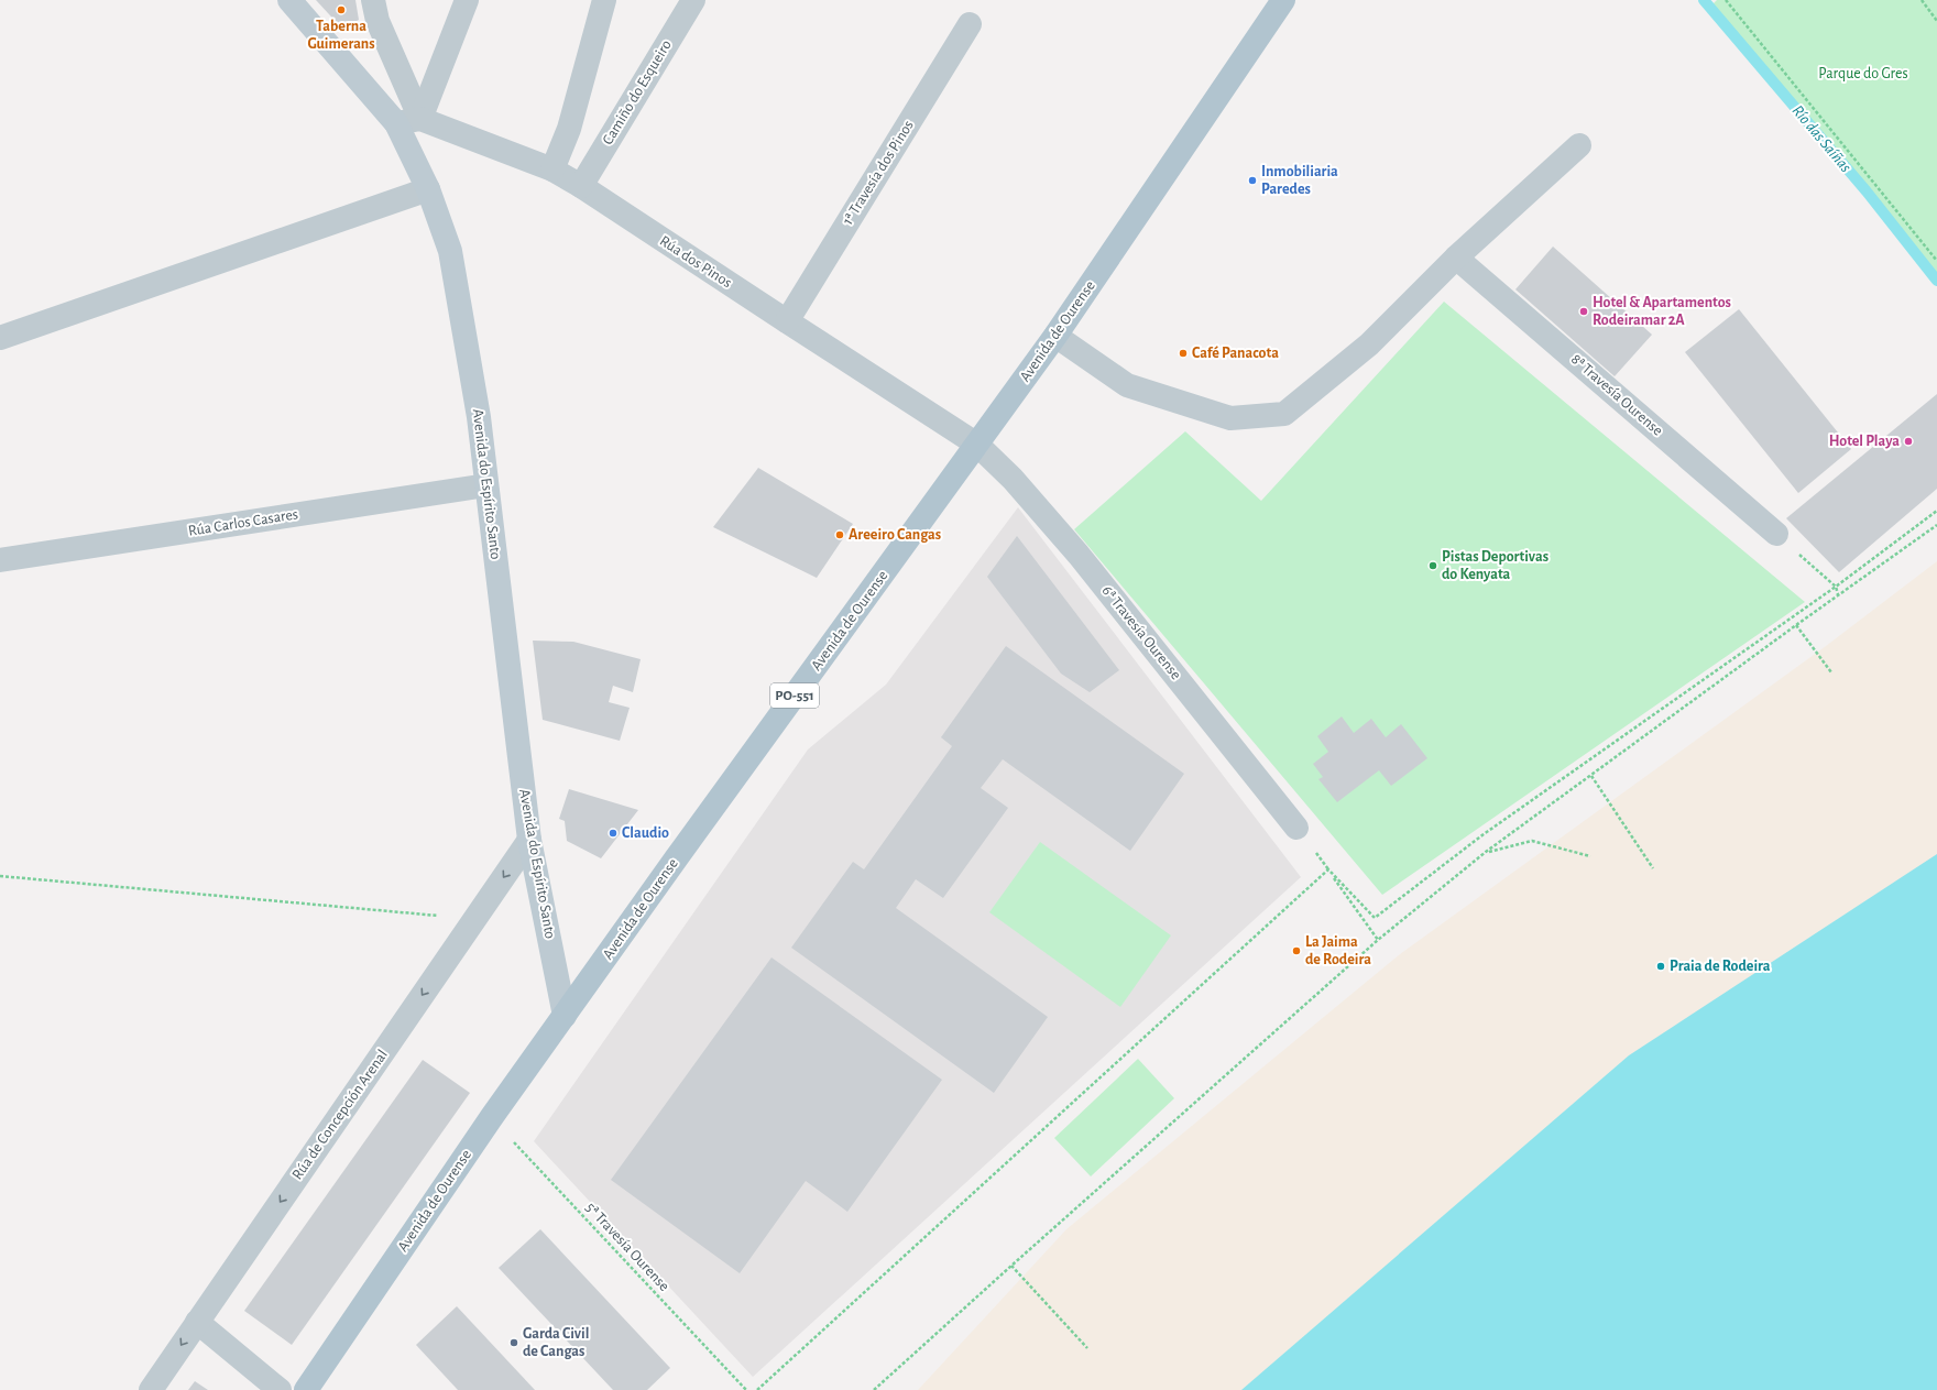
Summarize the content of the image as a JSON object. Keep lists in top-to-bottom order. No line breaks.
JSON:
{"streets":{"main road":["Avenida de Ourense","PO-551"],"street":["Camiño do Esqueiro","1ª Travesía dos Pinos","Rúa dos Pinos","8ª Travesía Ourense","Avenida do Espírito Santo","Rúa Carlos Casares","6ª Travesía Ourense","Rúa de Concepción Arenal"],"path":["5ª Travesía Ourense"]},"crossings":[["Camiño do Esqueiro","Rúa dos Pinos"],["1ª Travesía dos Pinos","Rúa dos Pinos"],["Rúa dos Pinos","Avenida de Ourense"],["Rúa dos Pinos","6ª Travesía Ourense"],["Avenida de Ourense","Avenida do Espírito Santo"],["Avenida de Ourense","6ª Travesía Ourense"],["Avenida de Ourense","5ª Travesía Ourense"],["Avenida do Espírito Santo","Rúa Carlos Casares"],["Avenida do Espírito Santo","Rúa de Concepción Arenal"]],"one_way":["Rúa de Concepción Arenal"],"water":["Río das Saíñas"],"parks":["Parque do Gres"],"places":["Taberna Guimerans","Inmobiliaria Paredes","Hotel & Apartamentos Rodeiramar 2A","Café Panacota","Hotel Playa","Areeiro Cangas","Pistas Deportivas do Kenyata","Claudio","La Jaima de Rodeira","Praia de Rodeira","Garda Civil de Cangas"]}
